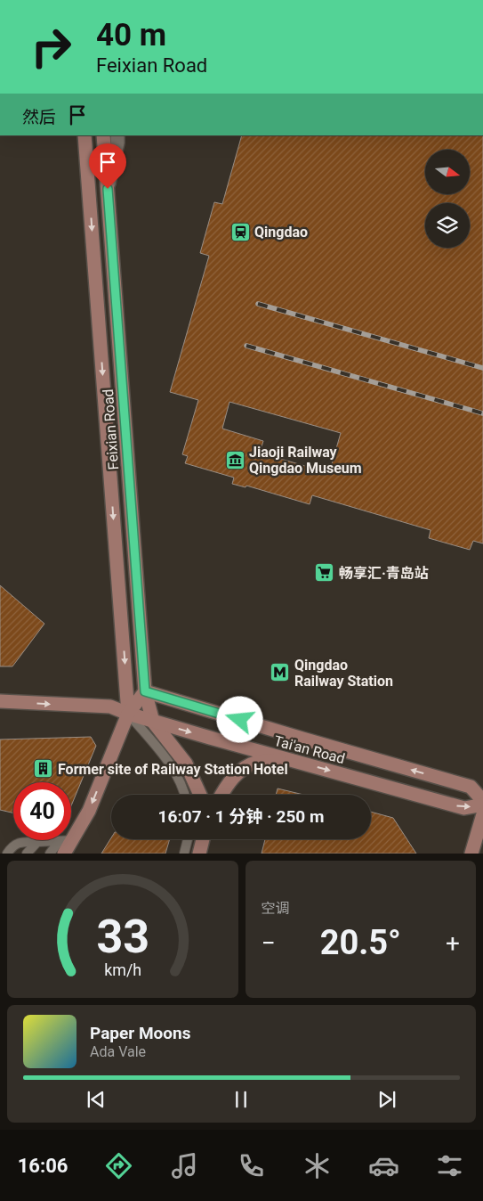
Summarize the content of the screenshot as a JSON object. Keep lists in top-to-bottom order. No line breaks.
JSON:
{"streets":{"main road":["Feixian Road","Tai'an Road"]},"crossings":[["Feixian Road","Tai'an Road"]],"places":{"station":["Qingdao"],"museum":["Jiaoji Railway Qingdao Museum"],"supermarket":["畅享汇·青岛站"],"metro station":["Qingdao Railway Station"],"building":["Former site of Railway Station Hotel"]},"north":"right","page":{"turn":["40 m","Feixian Road"],"then":"然后","limit":"40","trip":"16:07 · 1 分钟 · 250 m","tile":"空调","heat":["−","20.5°","+"],"song":["Paper Moons","Ada Vale"],"tabs":"16:06","gauge":["33","km/h"]}}
